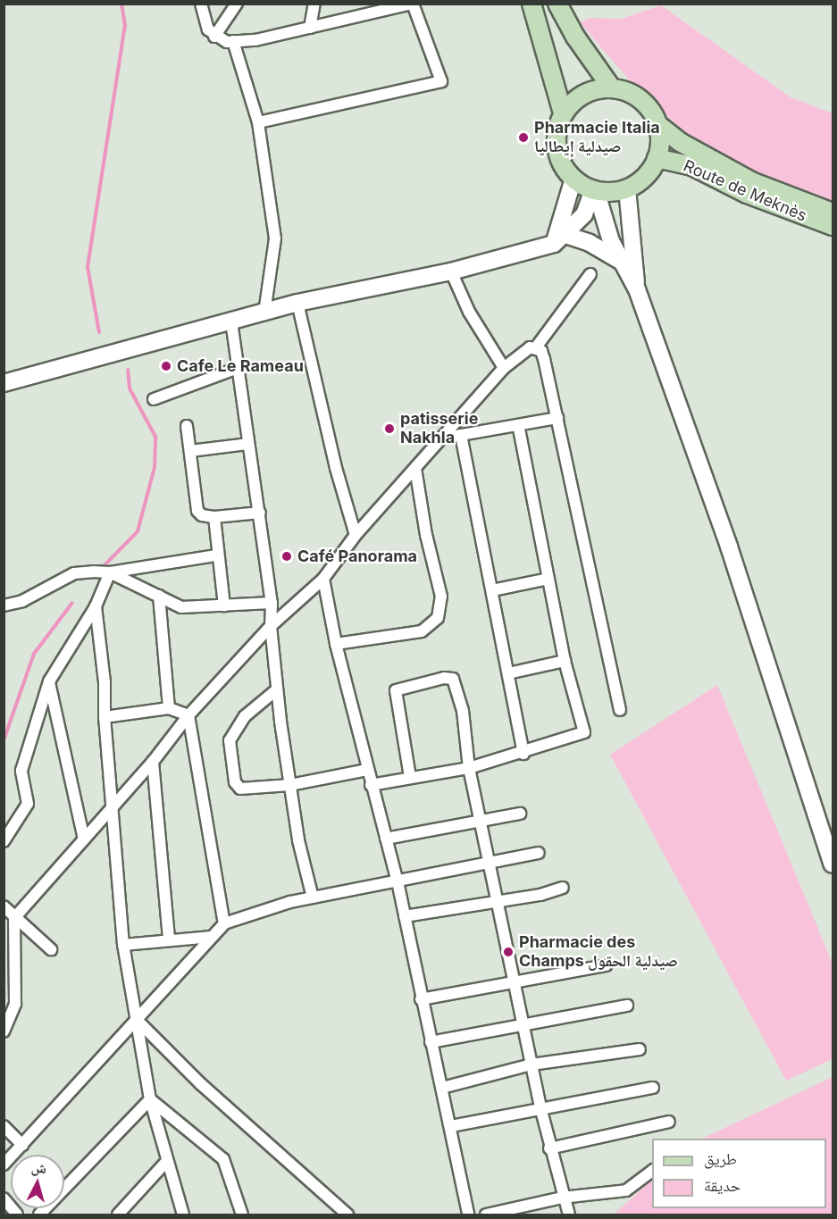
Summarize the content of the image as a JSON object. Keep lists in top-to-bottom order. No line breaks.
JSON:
{"streets":{"main road":["Route de Meknès"]},"places":["Pharmacie Italia صيدلية إيطاليا","Cafe Le Rameau","patisserie Nakhla","Café Panorama","Pharmacie des Champs صيدلية الحقول"],"legend":["طريق","حديقة"],"north":"top"}
